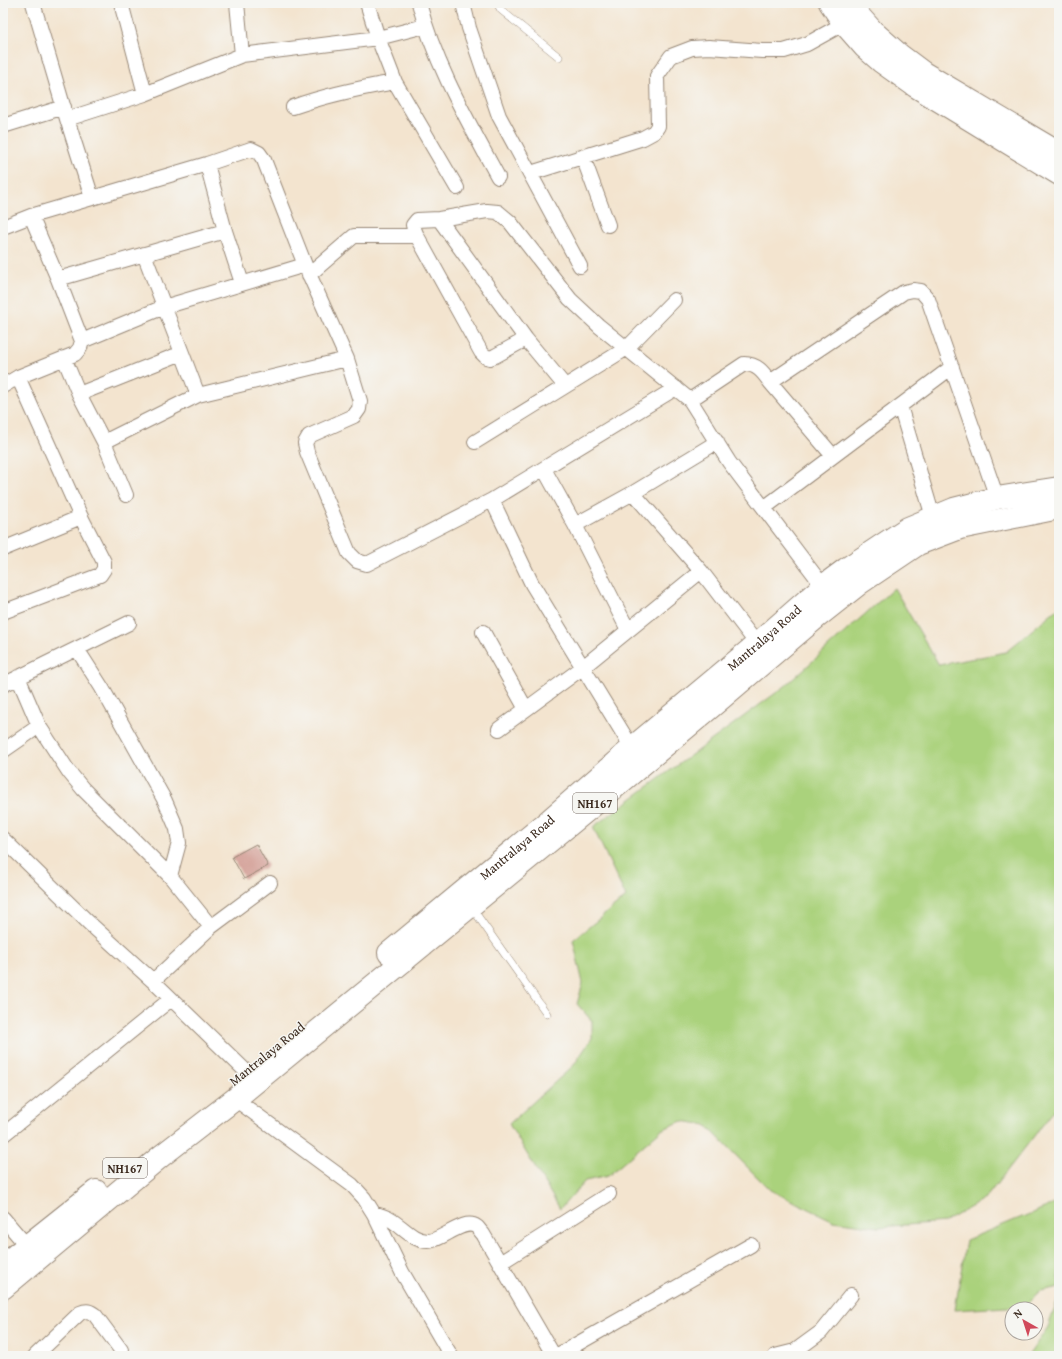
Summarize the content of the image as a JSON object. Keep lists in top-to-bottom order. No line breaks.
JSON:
{"streets":{"highway":["Mantralaya Road","NH167"]},"crossings":[["Mantralaya Road","NH167"]],"north":"top left"}
